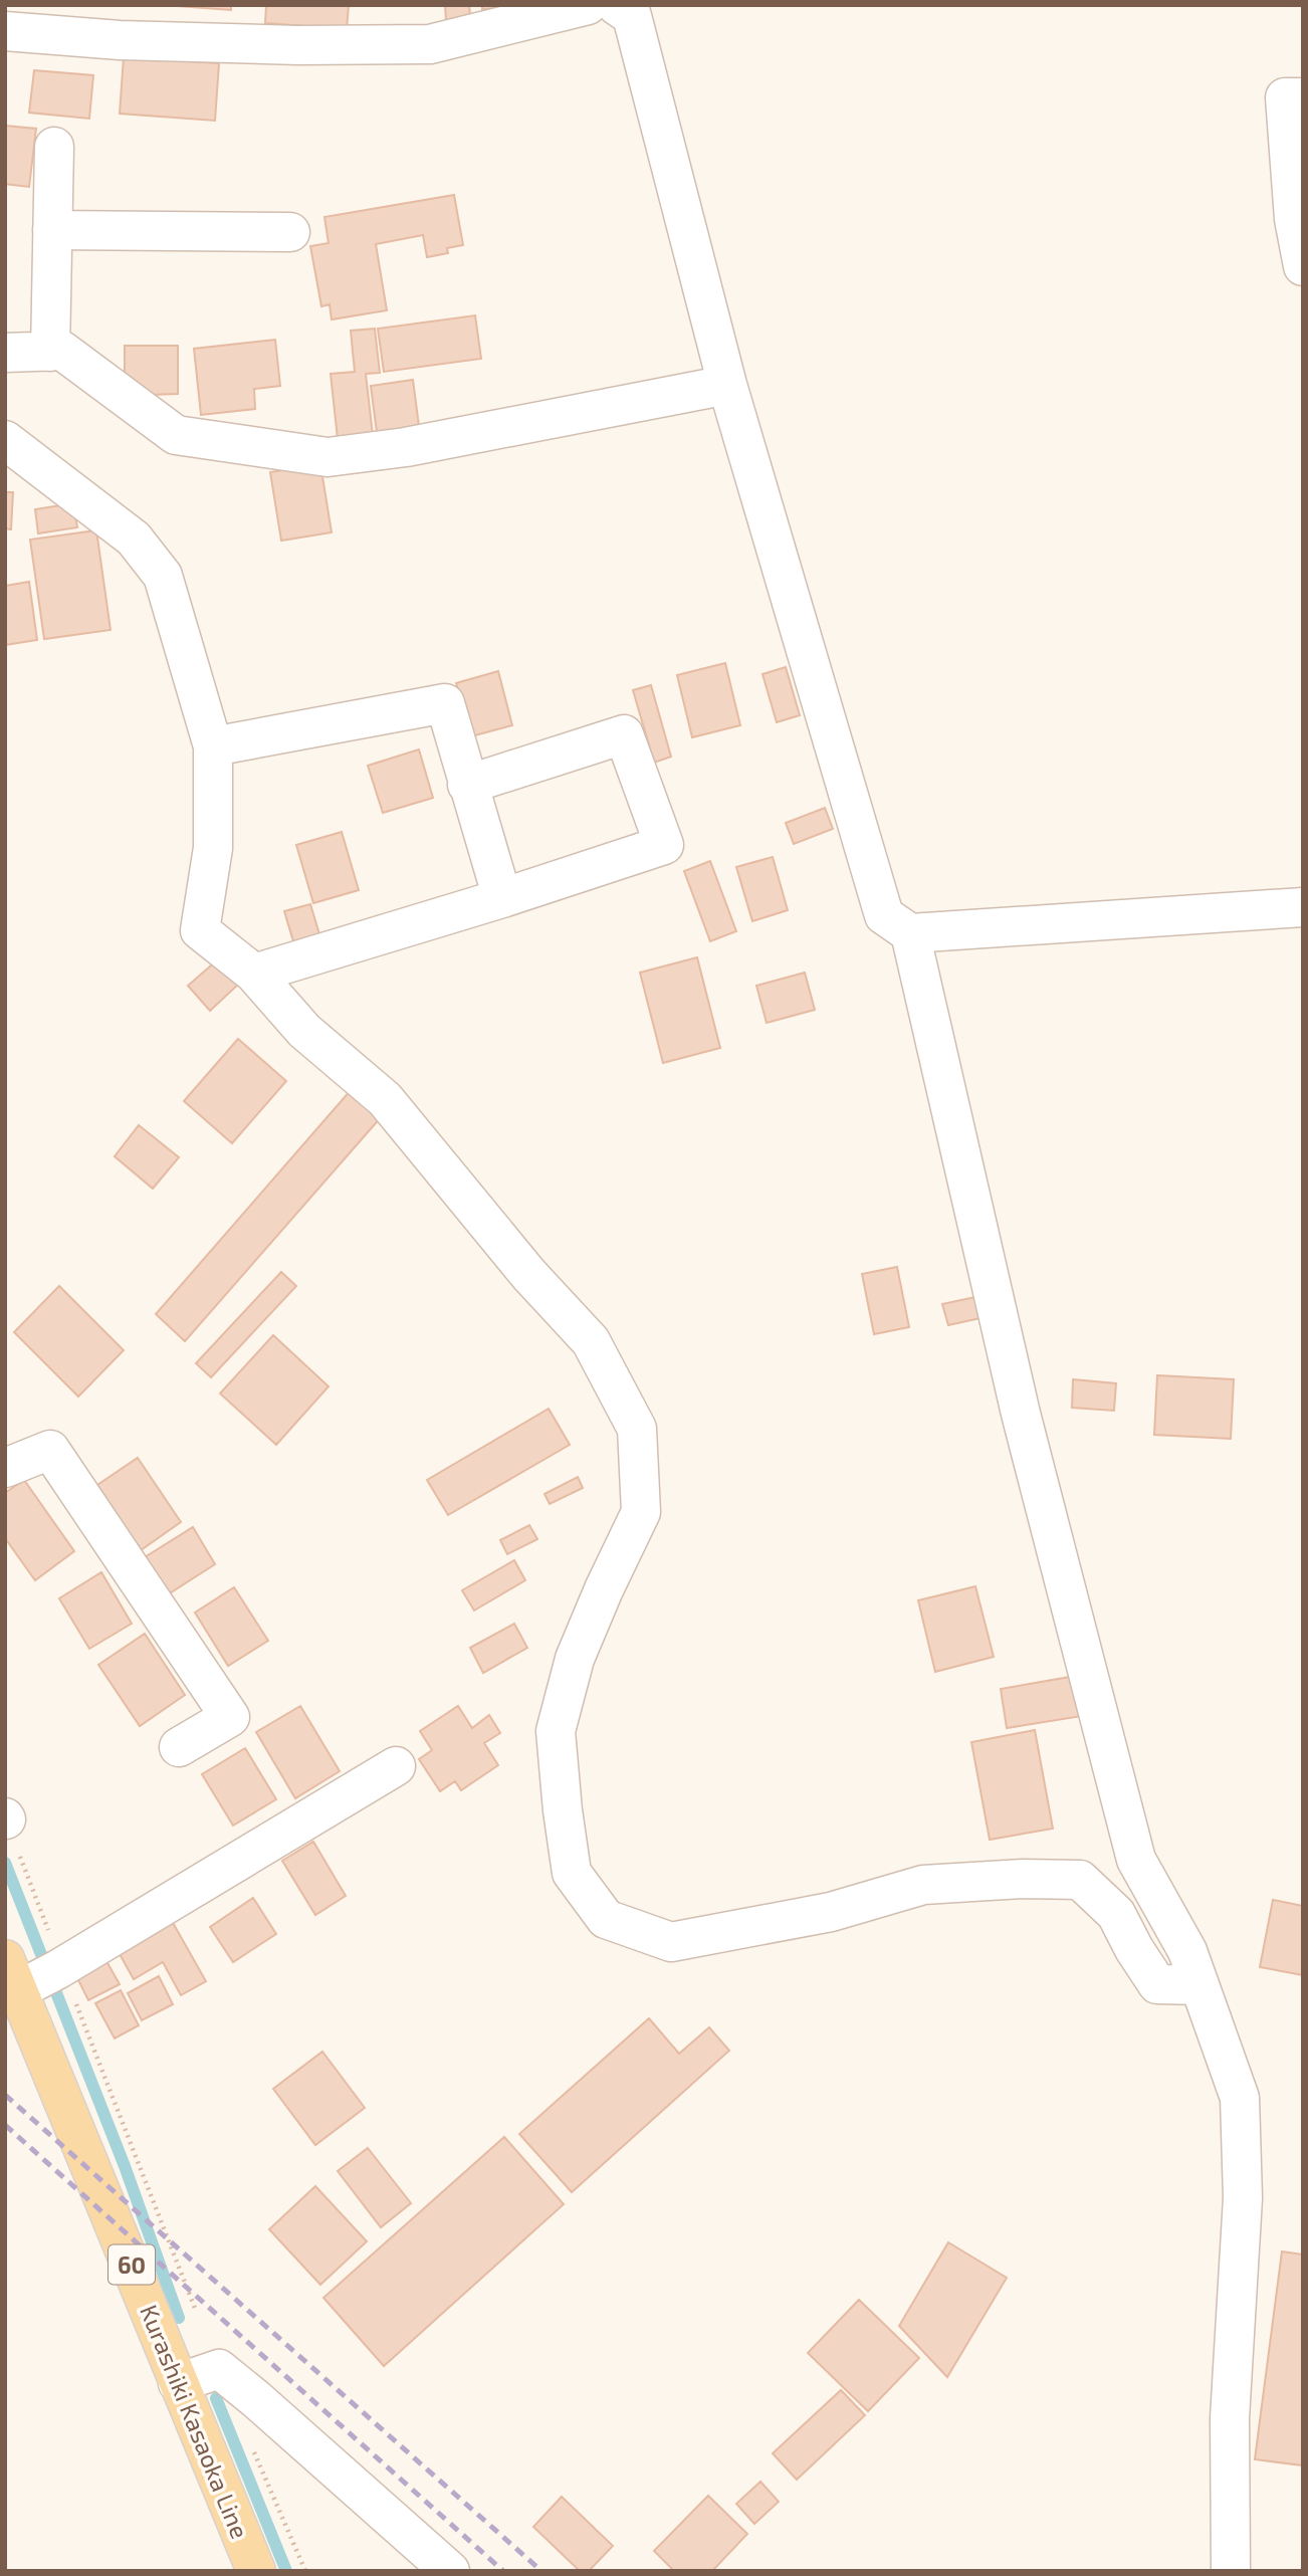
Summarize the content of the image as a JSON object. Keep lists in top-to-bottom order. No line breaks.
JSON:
{"streets":{"main road":["60","Kurashiki Kasaoka Line"]}}
